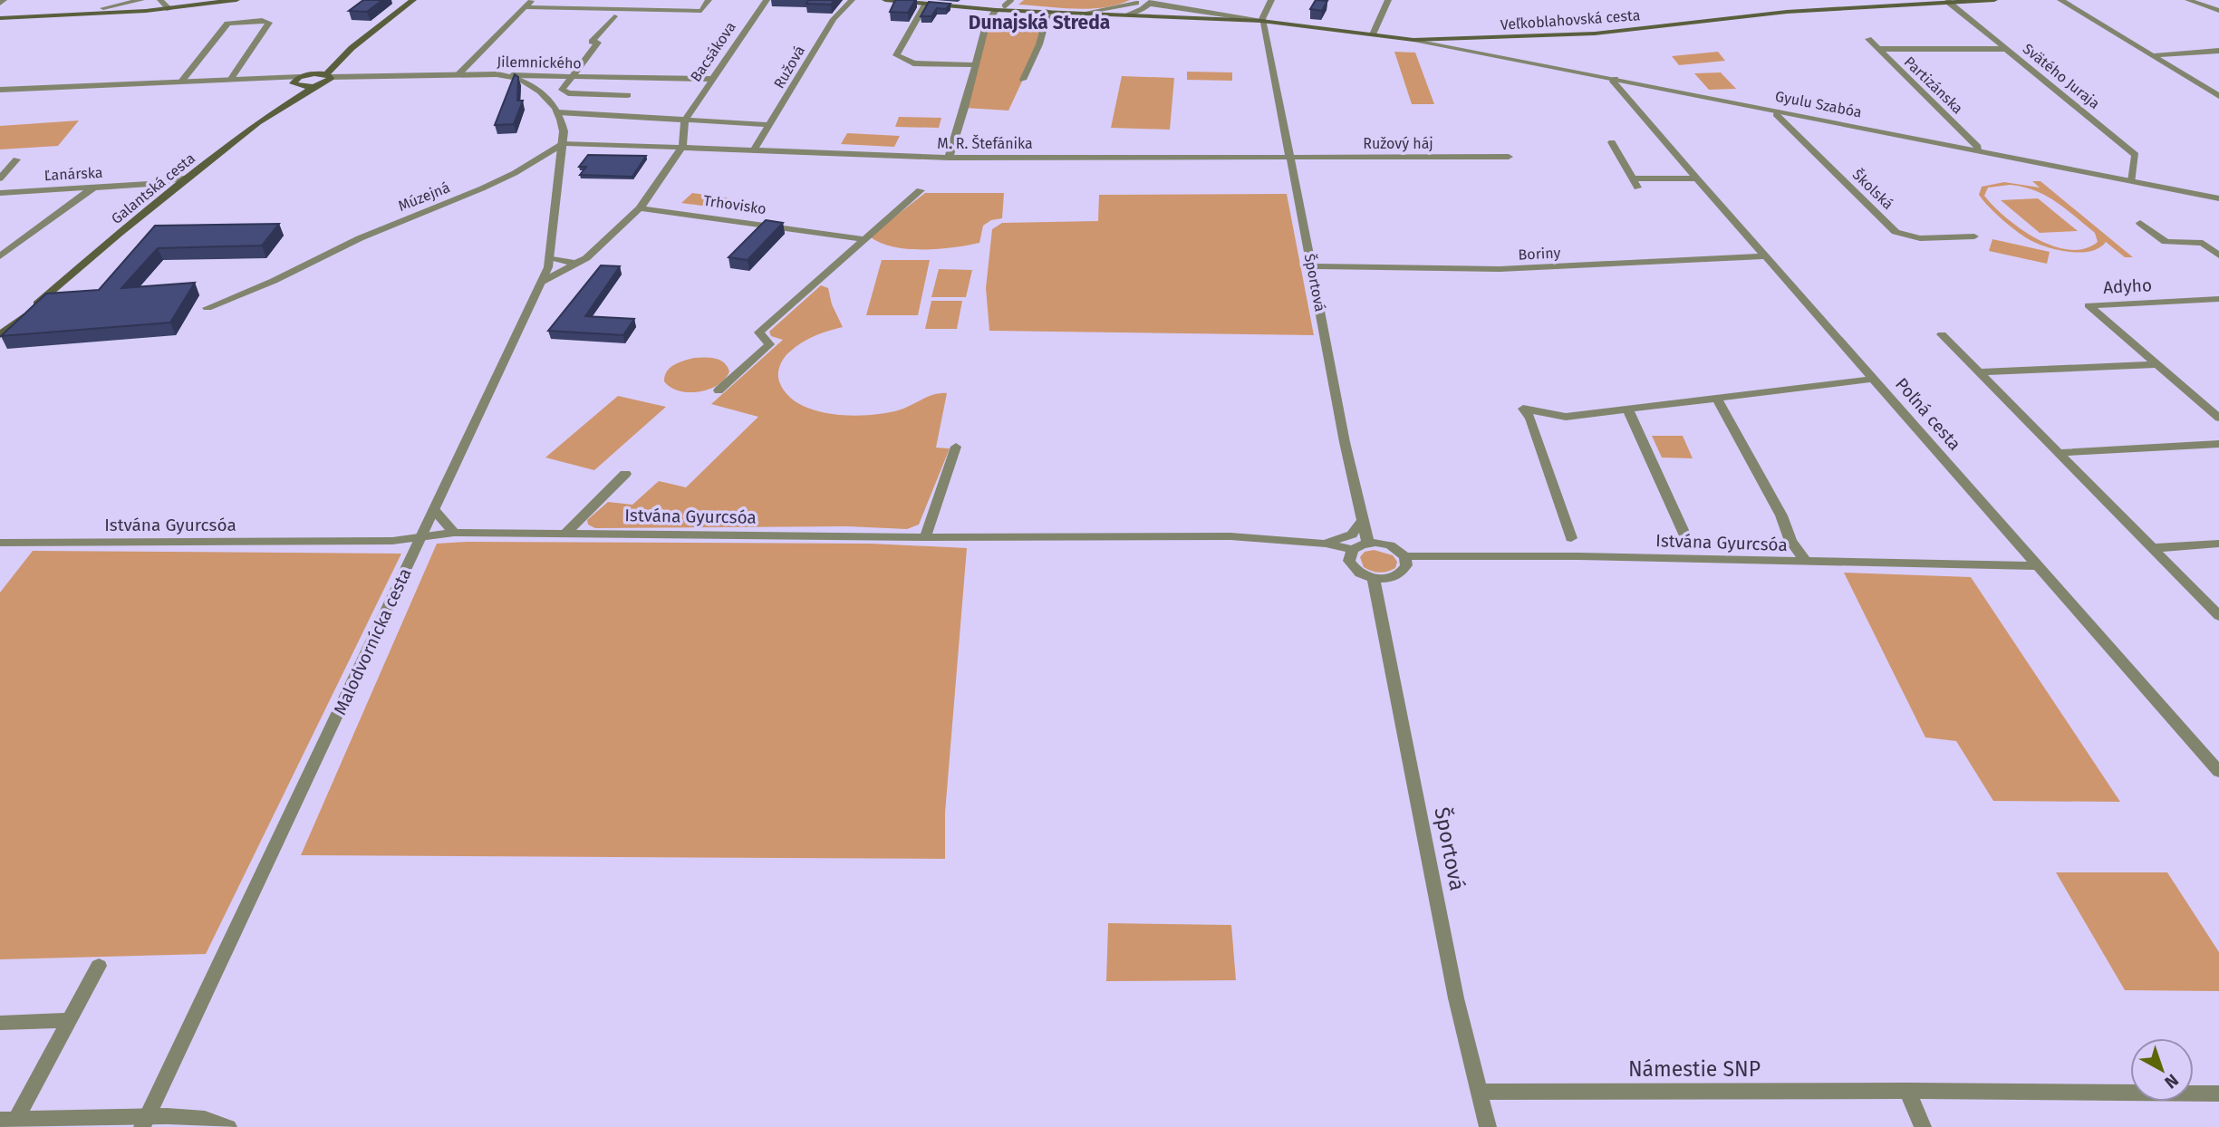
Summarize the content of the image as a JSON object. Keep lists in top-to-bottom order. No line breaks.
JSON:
{"streets":{"main road":["Veľkoblahovská cesta","Galantská cesta"],"street":["Bacsákova","Jilemnického","Ružová","Svätého Juraja","Partizánska","Gyulu Szabóa","M. R. Štefánika","Ružový háj","Ľanárska","Školská","Múzejná","Trhovisko","Boriny","Športová","Adyho","Poľná cesta","Istvána Gyurcsóa","Malodvornícka cesta","Námestie SNP"]},"crossings":[["Veľkoblahovská cesta","Svätého Juraja"],["Veľkoblahovská cesta","Gyulu Szabóa"],["Veľkoblahovská cesta","Športová"],["Bacsákova","Jilemnického"],["Bacsákova","M. R. Štefánika"],["Jilemnického","Galantská cesta"],["Ružová","M. R. Štefánika"],["Svätého Juraja","Gyulu Szabóa"],["Partizánska","Gyulu Szabóa"],["Gyulu Szabóa","Školská"],["Gyulu Szabóa","Poľná cesta"],["M. R. Štefánika","Ružový háj"],["M. R. Štefánika","Športová"],["Ružový háj","Športová"],["Ľanárska","Galantská cesta"],["Múzejná","Malodvornícka cesta"],["Boriny","Športová"],["Boriny","Poľná cesta"],["Športová","Istvána Gyurcsóa"],["Športová","Námestie SNP"],["Poľná cesta","Istvána Gyurcsóa"],["Istvána Gyurcsóa","Malodvornícka cesta"]],"districts":["Dunajská Streda"],"north":"bottom right"}
